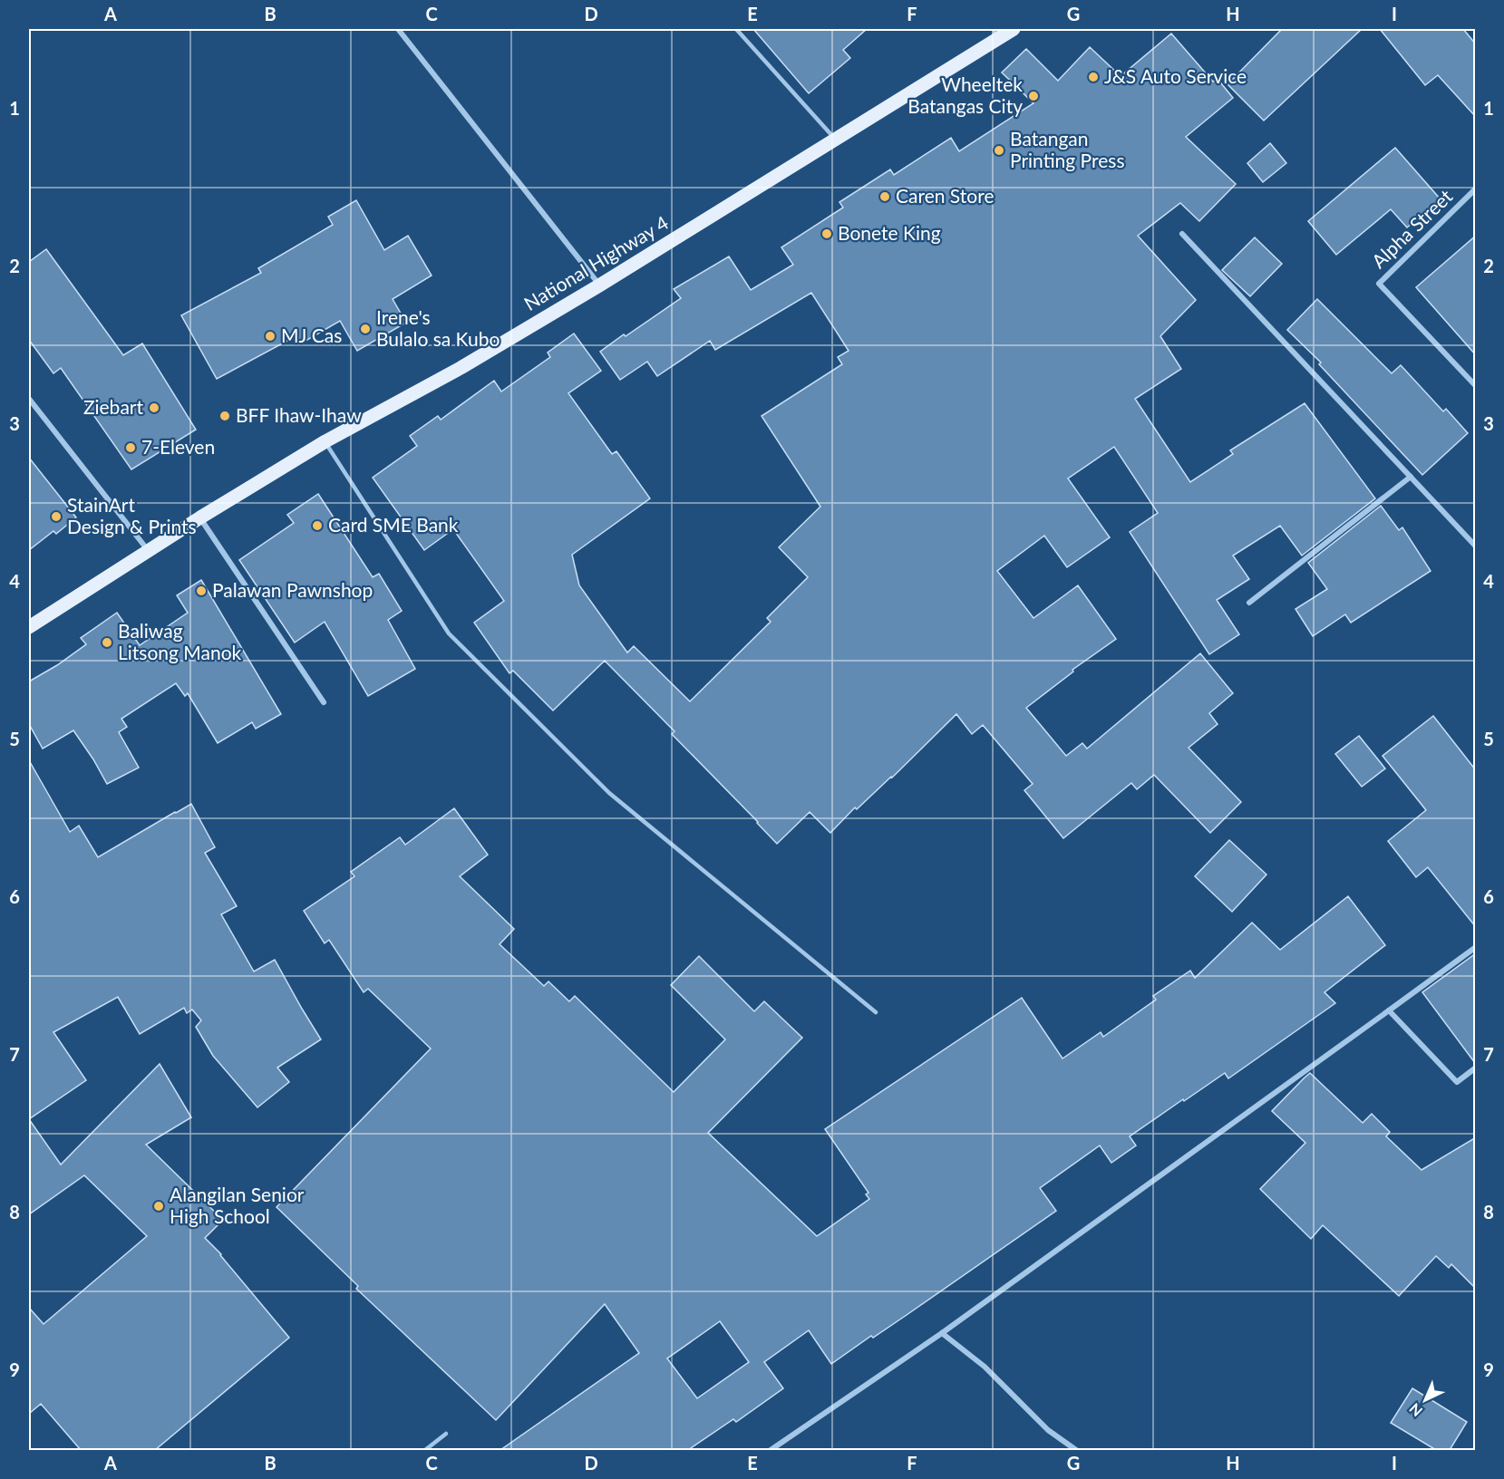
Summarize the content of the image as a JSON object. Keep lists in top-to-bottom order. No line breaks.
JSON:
{"streets":{"main road":["National Highway 4"],"street":["Alpha Street"]},"places":["J&S Auto Service","Wheeltek Batangas City","Batangan Printing Press","Caren Store","Bonete King","Irene's Bulalo sa Kubo","MJ Cas","Ziebart","BFF Ihaw-Ihaw","7-Eleven","StainArt Design & Prints","Card SME Bank","Palawan Pawnshop","Baliwag Litsong Manok","Alangilan Senior High School"],"north":"bottom left","grid":{"columns":["A","B","C","D","E","F","G","H","I"],"rows":["1","2","3","4","5","6","7","8","9"]}}
